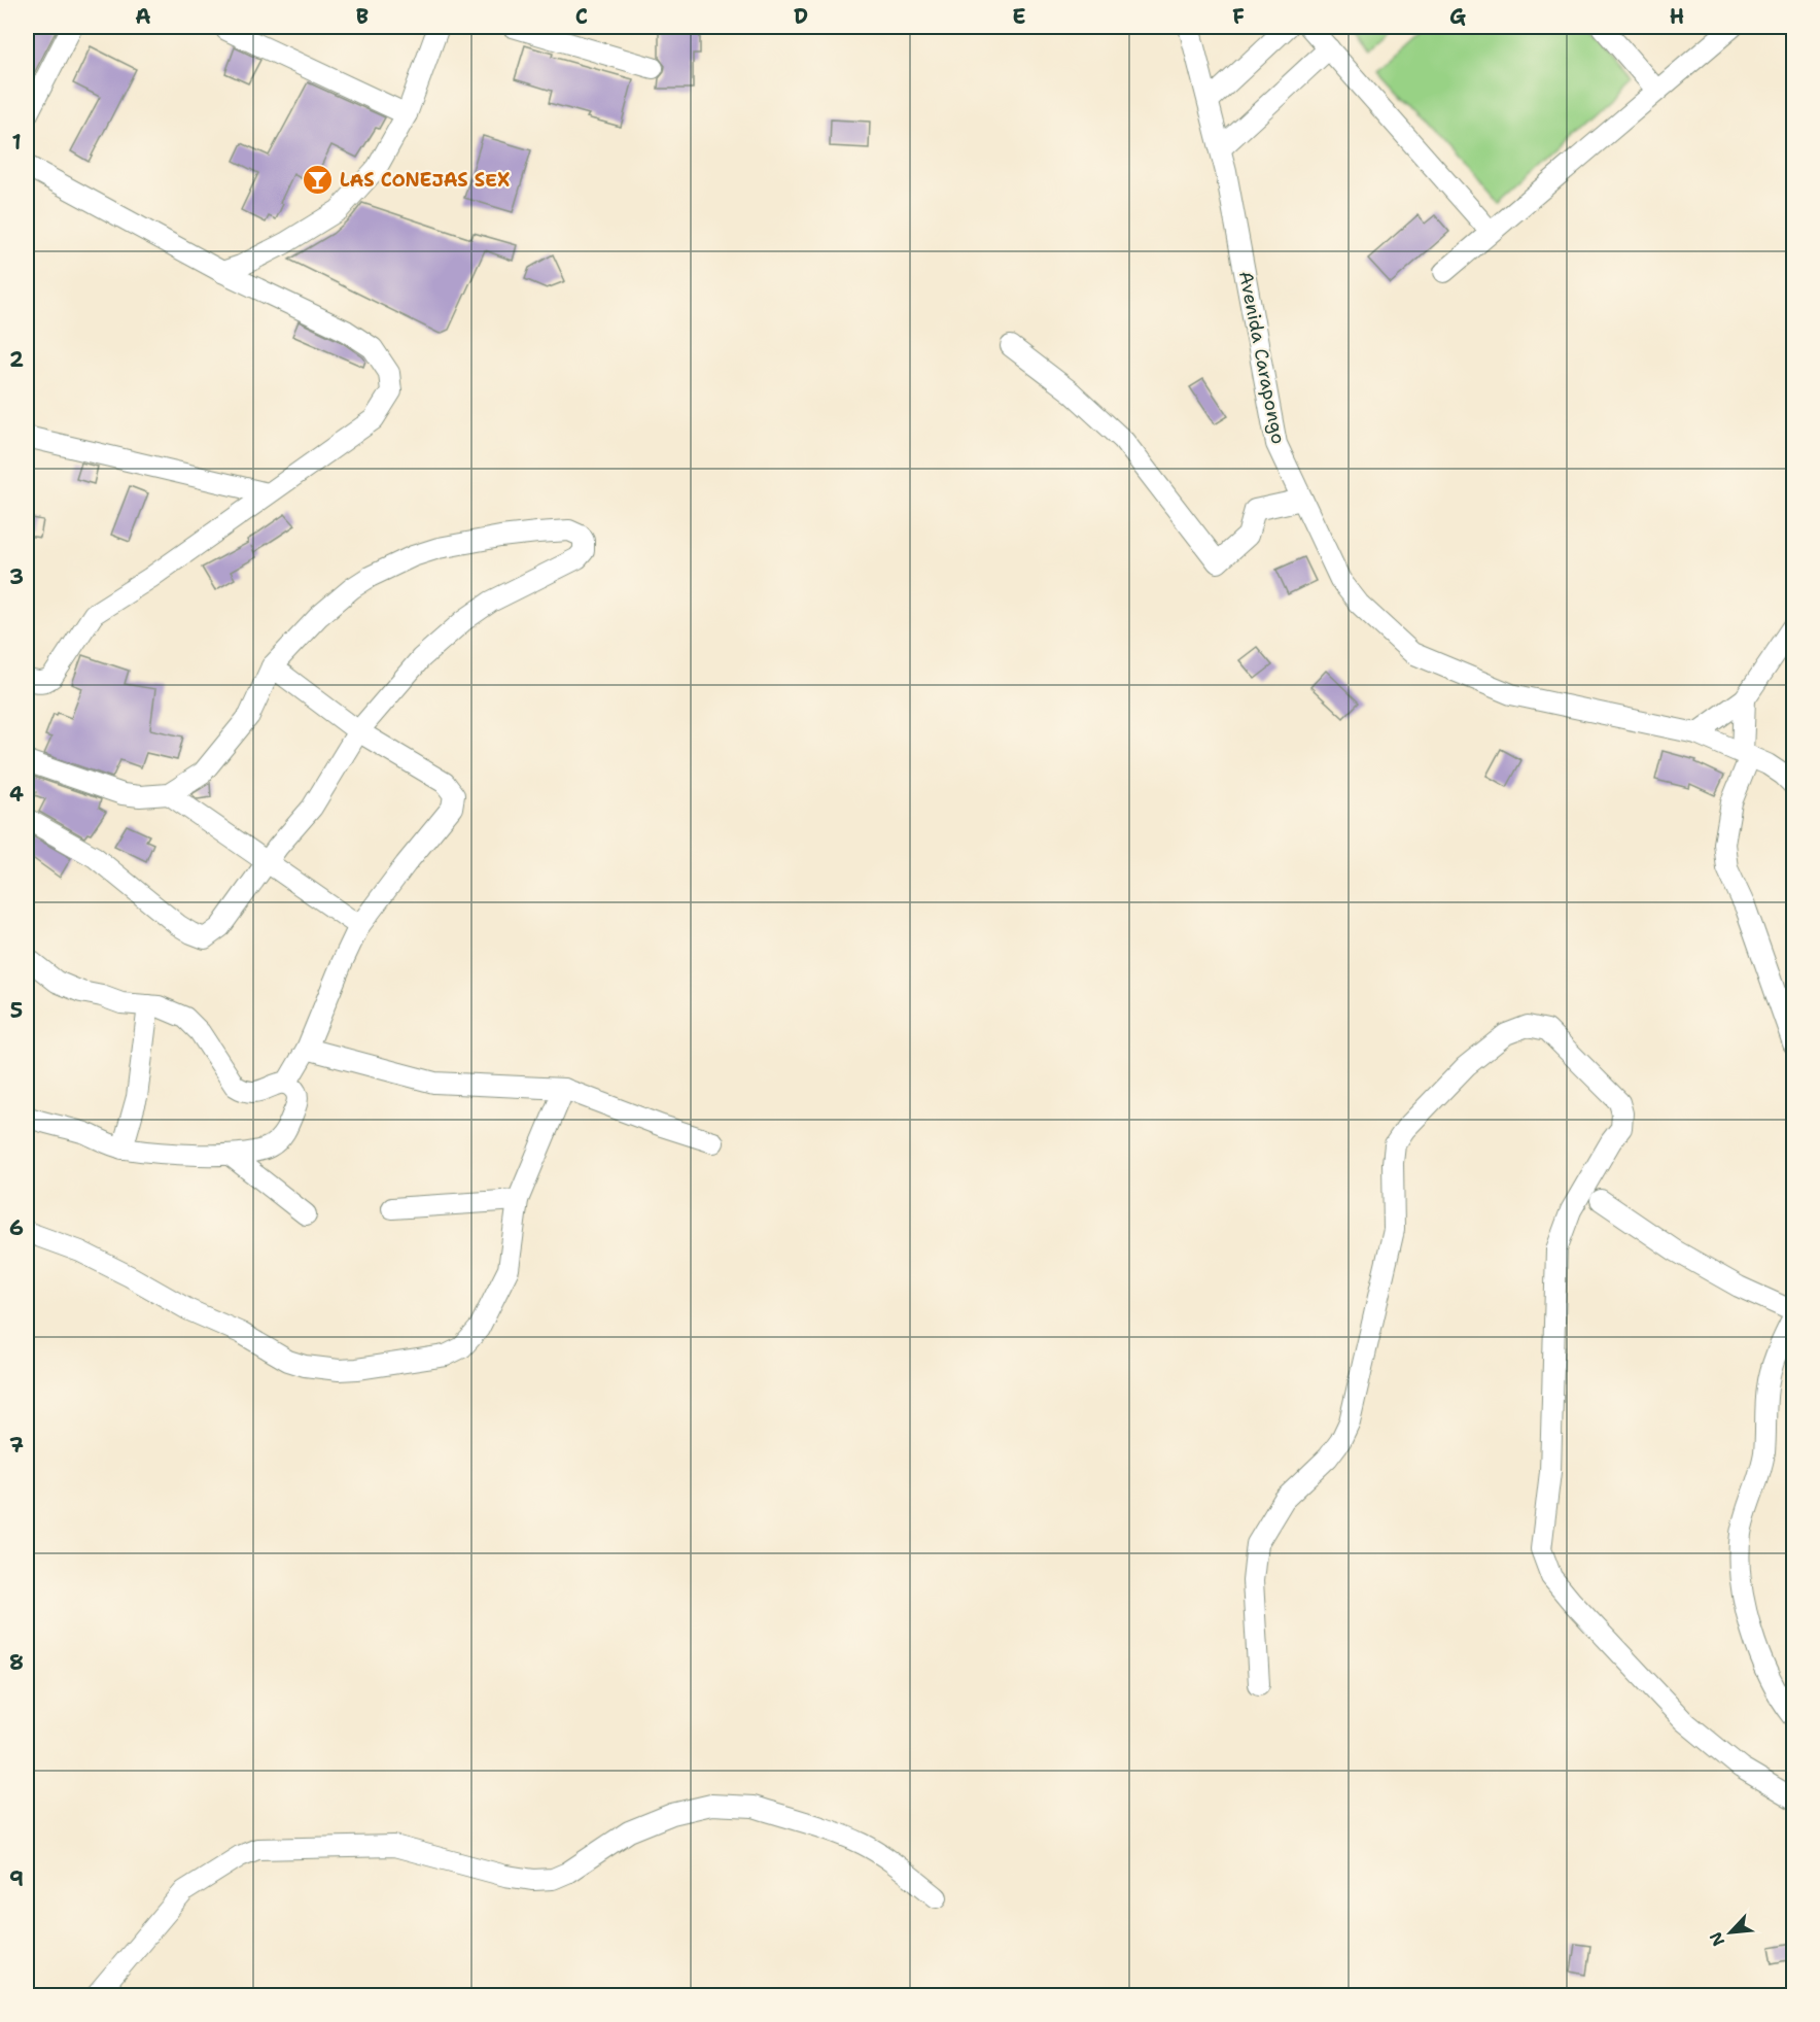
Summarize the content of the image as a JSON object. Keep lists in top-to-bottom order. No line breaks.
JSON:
{"streets":{"street":["Avenida Carapongo"]},"places":{"bar":["LAS CONEJAS SEX"]},"north":"bottom left","grid":{"columns":["A","B","C","D","E","F","G","H"],"rows":["1","2","3","4","5","6","7","8","9"]}}
